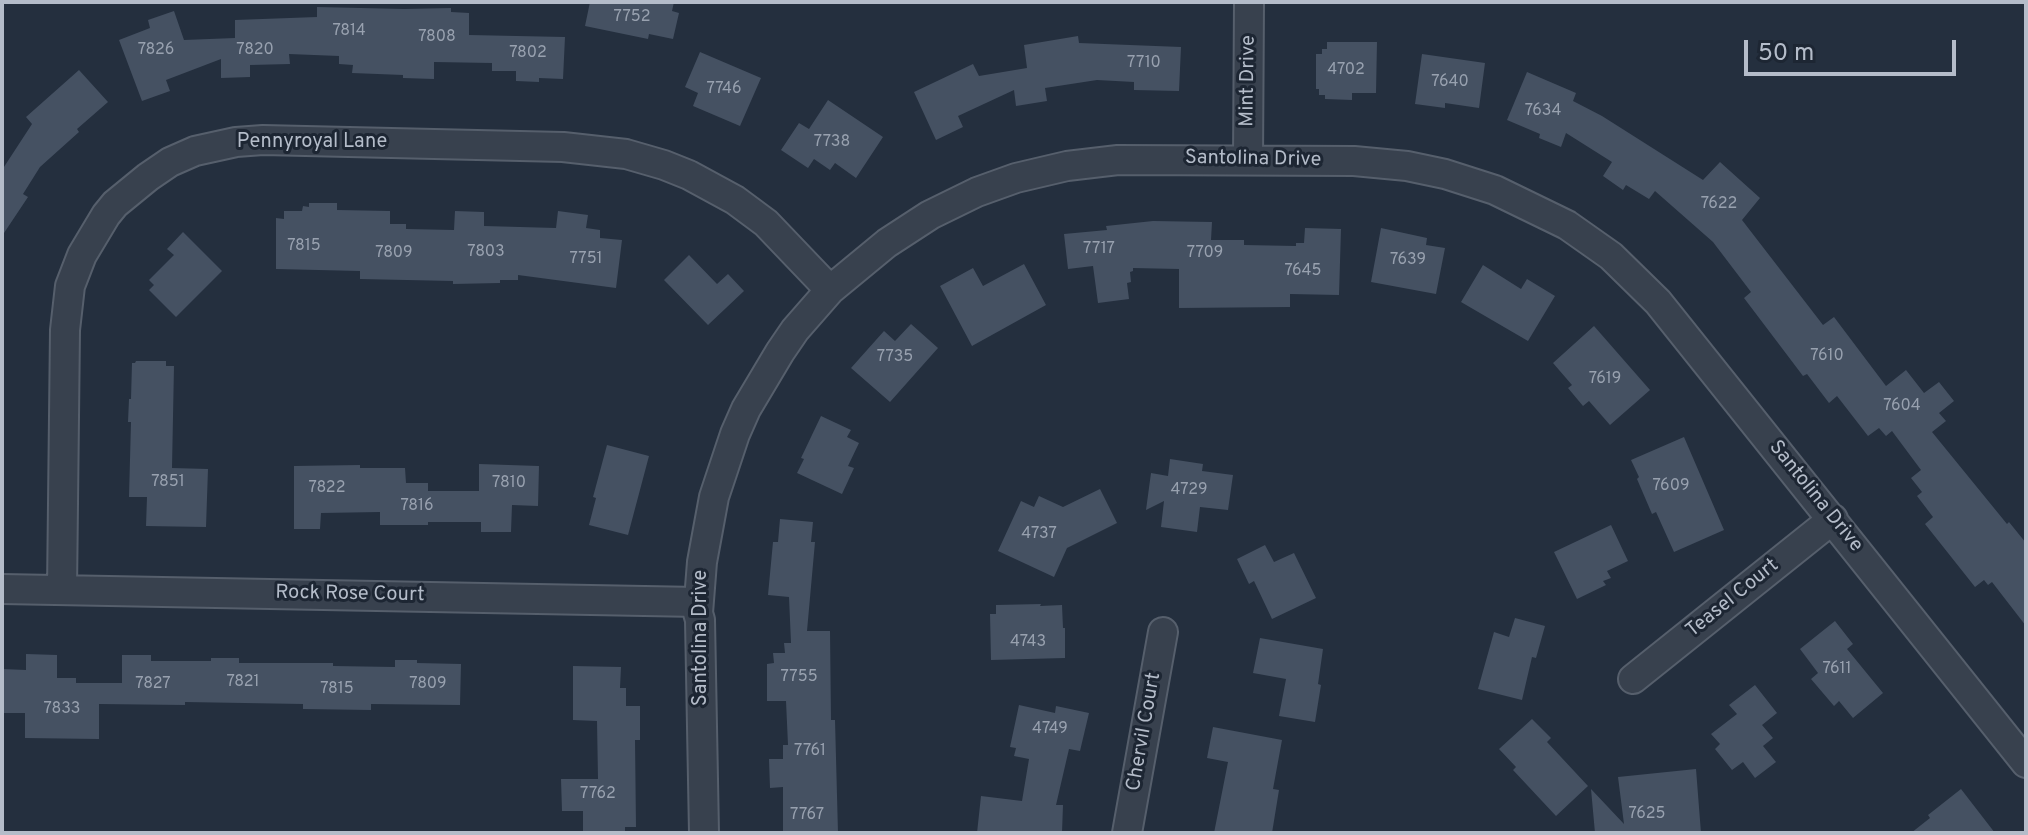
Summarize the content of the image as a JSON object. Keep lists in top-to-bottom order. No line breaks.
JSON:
{"streets":{"street":["Mint Drive","Pennyroyal Lane","Santolina Drive","Rock Rose Court","Teasel Court","Chervil Court"]},"crossings":[["Mint Drive","Santolina Drive"],["Pennyroyal Lane","Santolina Drive"],["Pennyroyal Lane","Rock Rose Court"],["Santolina Drive","Rock Rose Court"],["Santolina Drive","Teasel Court"]],"house_numbers":["7752","7814","7808","7826","7820","7802","7710","4702","7640","7746","7634","7738","7622","7815","7717","7803","7809","7709","7751","7639","7645","7610","7735","7619","7604","7851","7810","7609","7822","4729","7816","4737","4743","7611","7755","7821","7827","7809","7815","7833","4749","7761","7762","7625","7767"],"scale_bar":"50 m"}
